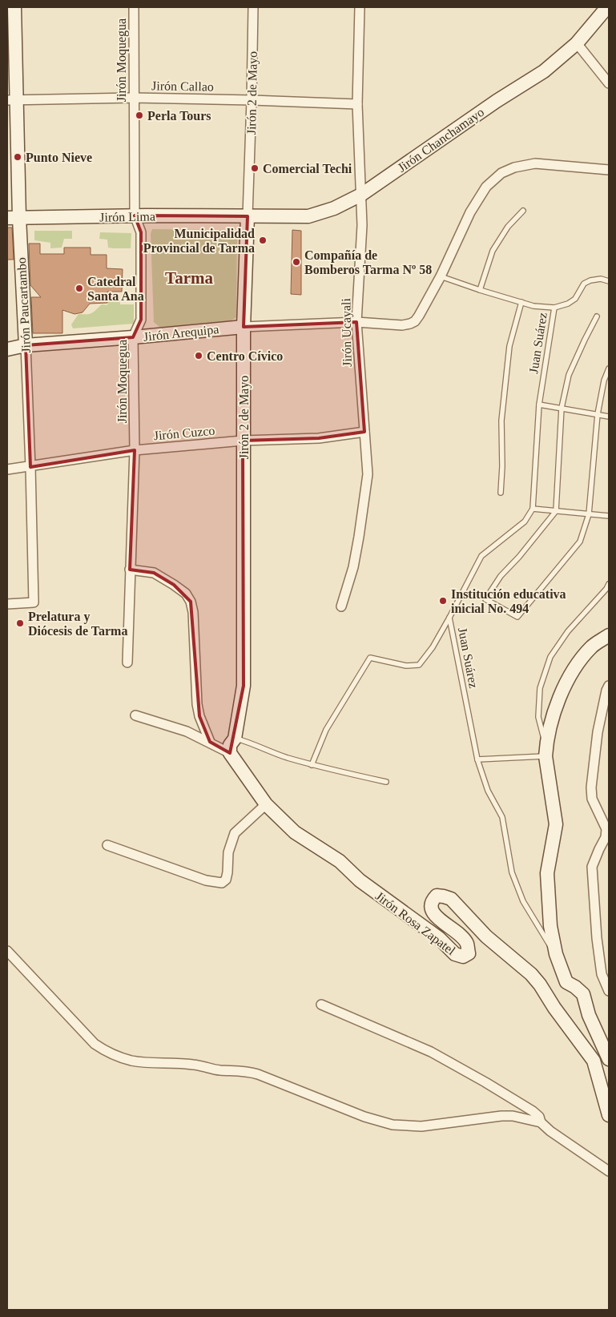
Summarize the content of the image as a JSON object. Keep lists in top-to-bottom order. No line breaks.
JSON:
{"streets":{"street":["Jirón Moquegua","Jirón Callao","Jirón 2 de Mayo","Jirón Chanchamayo","Jirón Lima","Jirón Paucartambo","Jirón Arequipa","Jirón Ucayali","Jirón Cuzco","Jirón Rosa Zapatel"],"lane":["Juan Suárez"]},"crossings":[["Jirón Moquegua","Jirón Callao"],["Jirón Moquegua","Jirón Lima"],["Jirón Moquegua","Jirón Arequipa"],["Jirón Moquegua","Jirón Cuzco"],["Jirón Callao","Jirón 2 de Mayo"],["Jirón Callao","Jirón Paucartambo"],["Jirón Callao","Jirón Ucayali"],["Jirón 2 de Mayo","Jirón Chanchamayo"],["Jirón 2 de Mayo","Jirón Lima"],["Jirón 2 de Mayo","Jirón Arequipa"],["Jirón 2 de Mayo","Jirón Cuzco"],["Jirón 2 de Mayo","Jirón Rosa Zapatel"],["Jirón Chanchamayo","Jirón Lima"],["Jirón Chanchamayo","Jirón Ucayali"],["Jirón Lima","Jirón Paucartambo"],["Jirón Paucartambo","Jirón Arequipa"],["Jirón Paucartambo","Jirón Cuzco"],["Jirón Arequipa","Jirón Ucayali"],["Jirón Ucayali","Jirón Cuzco"]],"districts":["Tarma"],"places":["Perla Tours","Punto Nieve","Comercial Techi","Municipalidad Provincial de Tarma","Compañía de Bomberos Tarma Nº 58","Catedral Santa Ana","Centro Cívico","Institución educativa inicial No. 494","Prelatura y Diócesis de Tarma"]}
